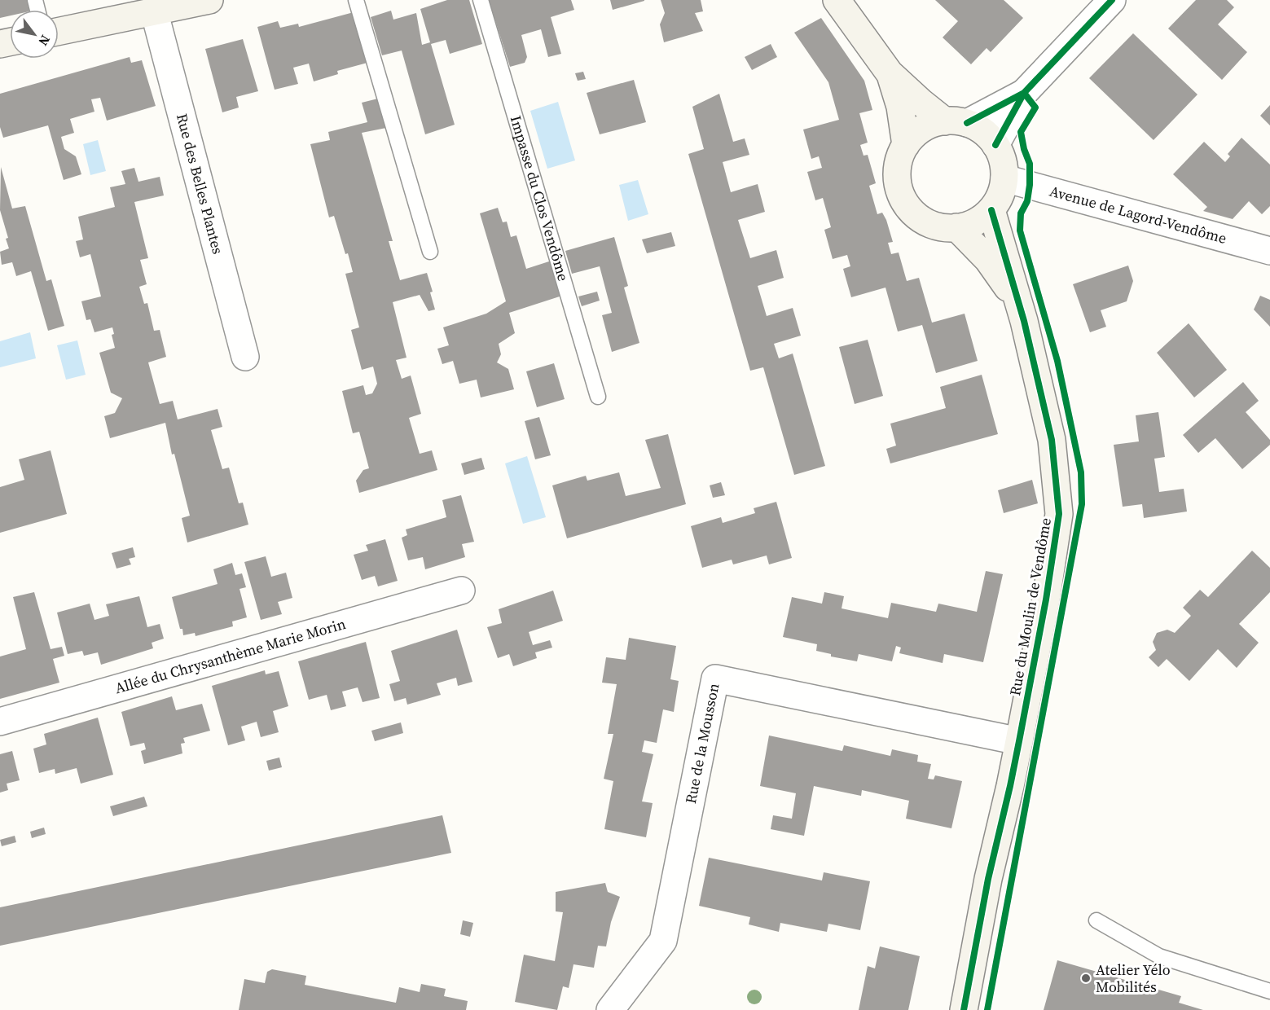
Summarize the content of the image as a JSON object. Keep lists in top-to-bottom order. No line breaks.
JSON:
{"streets":{"street":["Rue des Belles Plantes","Avenue de Lagord-Vendôme","Rue du Moulin de Vendôme","Allée du Chrysanthème Marie Morin","Rue de la Mousson"],"lane":["Impasse du Clos Vendôme"]},"crossings":[["Avenue de Lagord-Vendôme","Rue du Moulin de Vendôme"],["Rue du Moulin de Vendôme","Rue de la Mousson"]],"places":["Atelier Yélo Mobilités"],"north":"bottom right"}
